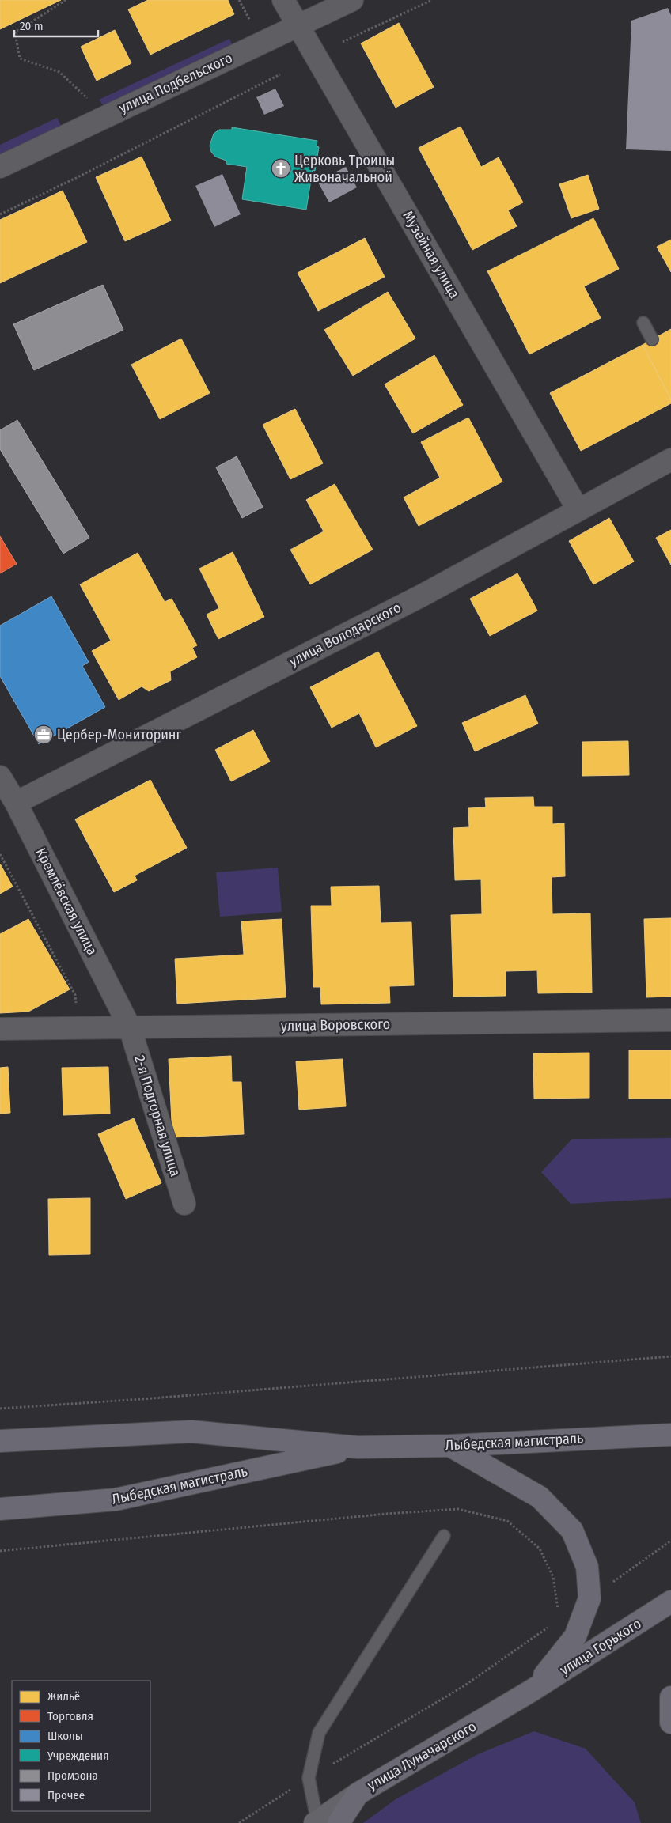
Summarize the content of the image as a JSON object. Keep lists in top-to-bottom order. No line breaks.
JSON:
{"streets":{"main road":["Лыбедская магистраль","улица Горького","улица Луначарского"],"street":["улица Подбельского","Музейная улица","улица Володарского","Кремлёвская улица","улица Воровского","2-я Подгорная улица"]},"crossings":[["улица Подбельского","Музейная улица"],["Музейная улица","улица Володарского"],["улица Володарского","Кремлёвская улица"],["Кремлёвская улица","улица Воровского"],["Кремлёвская улица","2-я Подгорная улица"],["улица Воровского","2-я Подгорная улица"],["улица Горького","улица Луначарского"]],"places":{"church":["Церковь Троицы Живоначальной"],"office":["Цербер-Мониторинг"]},"legend":["Жильё","Торговля","Школы","Учреждения","Промзона","Прочее"],"scale_bar":"20 m"}
